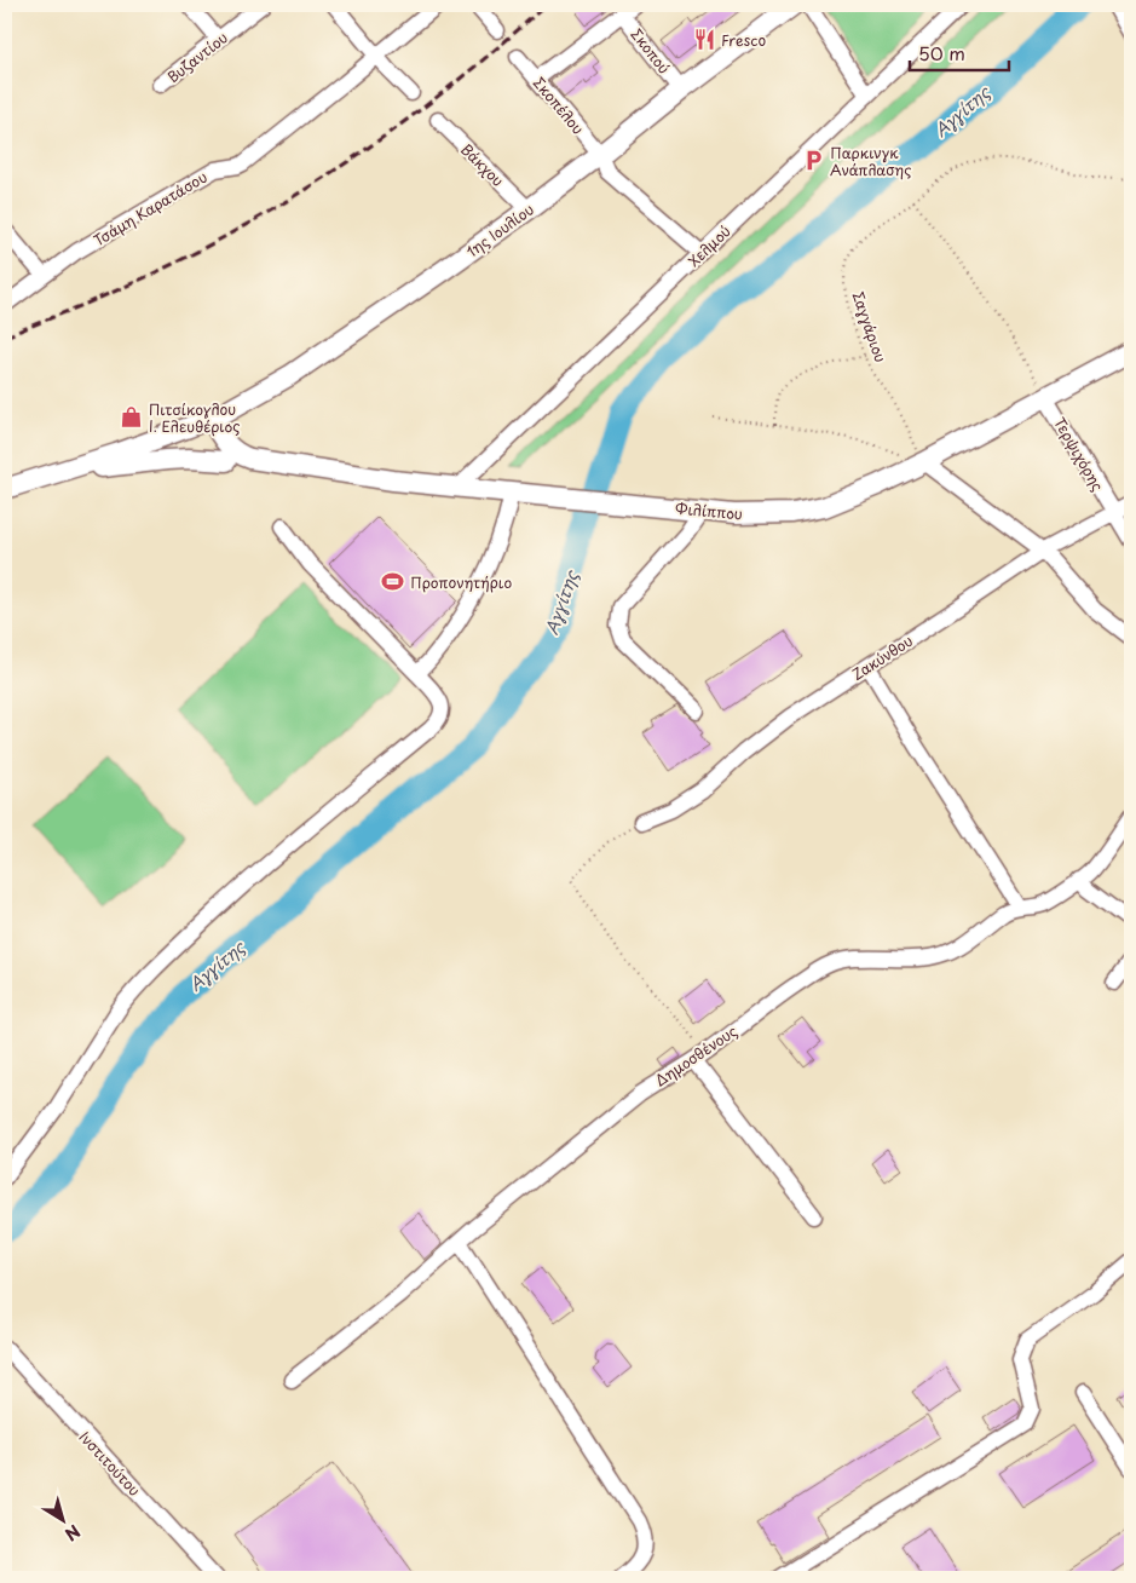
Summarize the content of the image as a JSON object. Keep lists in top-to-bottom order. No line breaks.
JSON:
{"streets":{"main road":["1ης Ιουλίου","Φιλίππου"],"street":["Σκοπού","Βυζαντίου","Σκοπέλου","Βάκχου","Τσάμη Καρατάσου","Χελμού","Τερψιχόρης","Ζακύνθου","Δημοσθένους","Ινστιτούτου"],"path":["Σαγγάριου"]},"crossings":[["Σκοπού","1ης Ιουλίου"],["Σκοπέλου","1ης Ιουλίου"],["Σκοπέλου","Χελμού"],["Βάκχου","1ης Ιουλίου"],["1ης Ιουλίου","Φιλίππου"],["Χελμού","Φιλίππου"],["Σαγγάριου","Φιλίππου"],["Τερψιχόρης","Φιλίππου"],["Τερψιχόρης","Ζακύνθου"]],"water":["Αγγίτης"],"places":{"restaurant":["Fresco"],"parking":["Παρκινγκ Ανάπλασης"],"shop":["Πιτσίκογλου Ι. Ελευθέριος"],"sports":["Προπονητήριο"]},"scale_bar":"50 m","north":"bottom right"}
